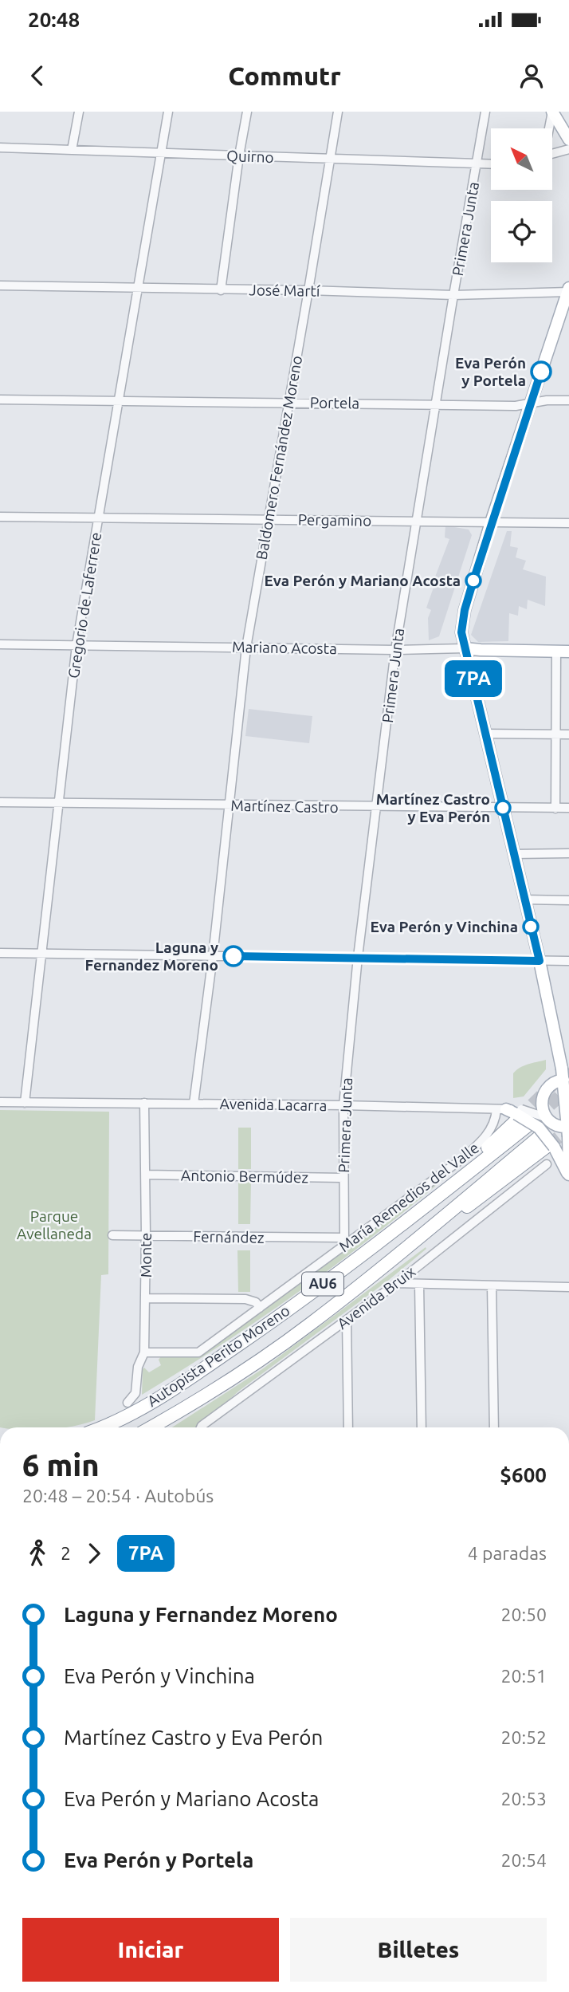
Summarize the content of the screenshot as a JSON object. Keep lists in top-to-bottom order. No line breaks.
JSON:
{"streets":{"highway":["AU6","Autopista Perito Moreno"],"main road":["Mariano Acosta"],"street":["Quirno","Primera Junta","José Martí","Portela","Baldomero Fernández Moreno","Pergamino","Gregorio de Laferrere","Martínez Castro","Avenida Lacarra","Antonio Bermúdez","María Remedios del Valle","Fernández","Monte","Avenida Bruix"]},"crossings":[["Quirno","Primera Junta"],["Quirno","Baldomero Fernández Moreno"],["Quirno","Gregorio de Laferrere"],["Primera Junta","José Martí"],["Primera Junta","Portela"],["Primera Junta","Pergamino"],["Primera Junta","Mariano Acosta"],["Primera Junta","Martínez Castro"],["Primera Junta","Avenida Lacarra"],["Primera Junta","Antonio Bermúdez"],["Primera Junta","María Remedios del Valle"],["Primera Junta","Fernández"],["José Martí","Baldomero Fernández Moreno"],["José Martí","Gregorio de Laferrere"],["Portela","Baldomero Fernández Moreno"],["Portela","Gregorio de Laferrere"],["Baldomero Fernández Moreno","Pergamino"],["Baldomero Fernández Moreno","Mariano Acosta"],["Baldomero Fernández Moreno","Martínez Castro"],["Baldomero Fernández Moreno","Avenida Lacarra"],["Pergamino","Gregorio de Laferrere"],["Gregorio de Laferrere","Mariano Acosta"],["Gregorio de Laferrere","Martínez Castro"],["Gregorio de Laferrere","Avenida Lacarra"],["Avenida Lacarra","María Remedios del Valle"],["Avenida Lacarra","Monte"],["Avenida Lacarra","Autopista Perito Moreno"],["Antonio Bermúdez","Monte"],["María Remedios del Valle","Fernández"],["María Remedios del Valle","Monte"],["María Remedios del Valle","Autopista Perito Moreno"],["Fernández","Monte"]],"parks":["Parque Avellaneda"],"places":["Eva Perón y Portela","Eva Perón y Mariano Acosta","Martínez Castro y Eva Perón","Eva Perón y Vinchina","Laguna y Fernandez Moreno"],"lines":["bus line 7PA"],"north":"top left","page":{"status":"20:48","header":"Commutr","on_map":"7PA","heading":["6 min","20:48 – 20:54 · Autobús","$600"],"legs":["2","7PA","4 paradas"],"list":[{"name":"Laguna y Fernandez Moreno","value":"20:50"},{"name":"Eva Perón y Vinchina","value":"20:51"},{"name":"Martínez Castro y Eva Perón","value":"20:52"},{"name":"Eva Perón y Mariano Acosta","value":"20:53"},{"name":"Eva Perón y Portela","value":"20:54"}],"buttons":["Iniciar","Billetes"]}}
